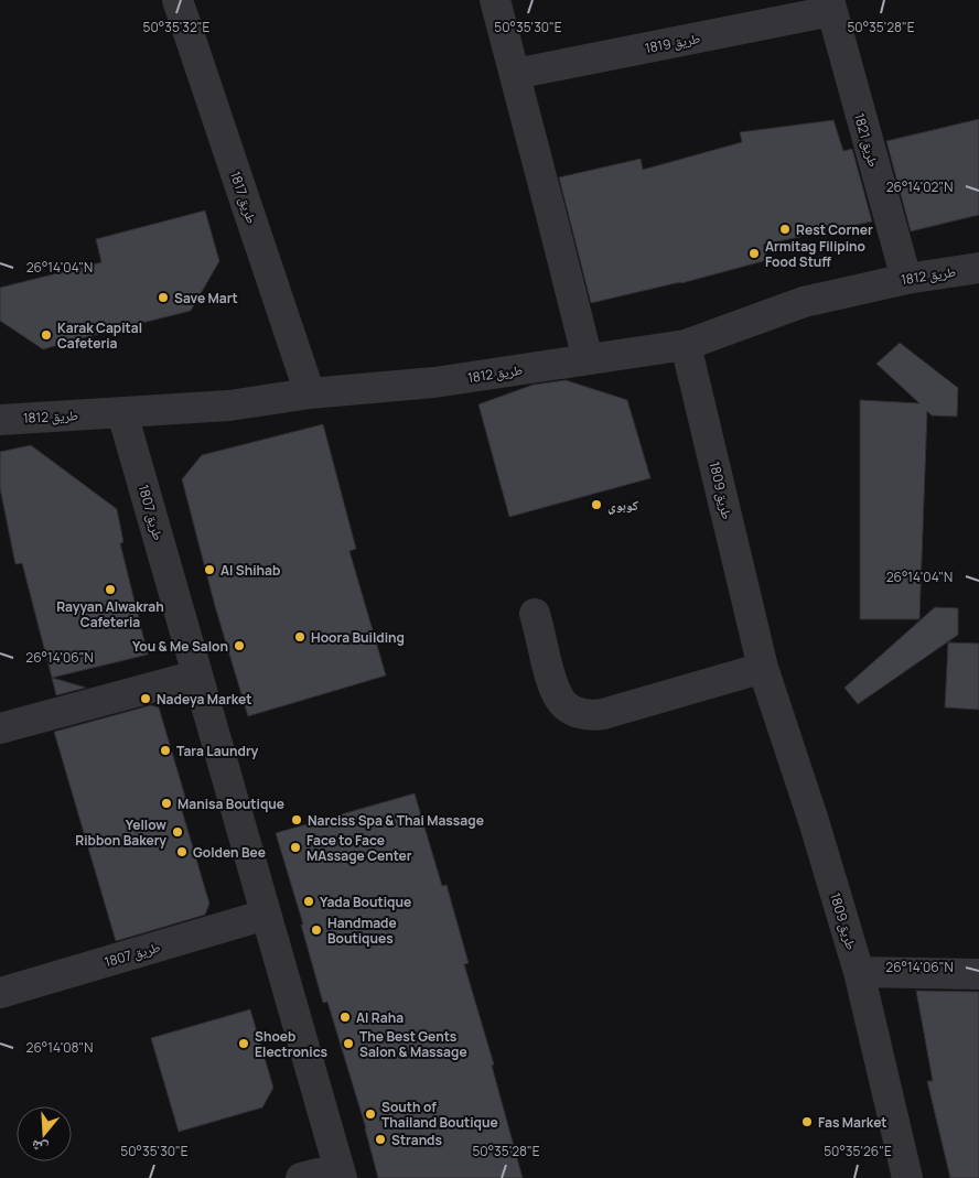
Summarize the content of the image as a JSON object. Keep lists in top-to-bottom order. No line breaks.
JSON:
{"streets":{"street":["طريق 1819","طريق 1821","طريق 1817","طريق 1812","طريق 1809","طريق 1807"]},"crossings":[["طريق 1819","طريق 1821"],["طريق 1821","طريق 1812"],["طريق 1817","طريق 1812"],["طريق 1812","طريق 1809"],["طريق 1812","طريق 1807"]],"places":["Rest Corner","Armitag Filipino Food Stuff","Save Mart","Karak Capital Cafeteria","كوبوي","Al Shihab","Rayyan Alwakrah Cafeteria","Hoora Building","You & Me Salon","Nadeya Market","Tara Laundry","Manisa Boutique","Narciss Spa & Thai Massage","Yellow Ribbon Bakery","Face to Face MAssage Center","Golden Bee","Yada Boutique","Handmade Boutiques","Al Raha","Shoeb Electronics","The Best Gents Salon & Massage","South of Thailand Boutique","Fas Market","Strands"],"north":"bottom","coordinates":["50°35'32\"E","50°35'30\"E","50°35'28\"E","26°14'02\"N","26°14'04\"N","26°14'06\"N","26°14'08\"N","50°35'26\"E"]}
